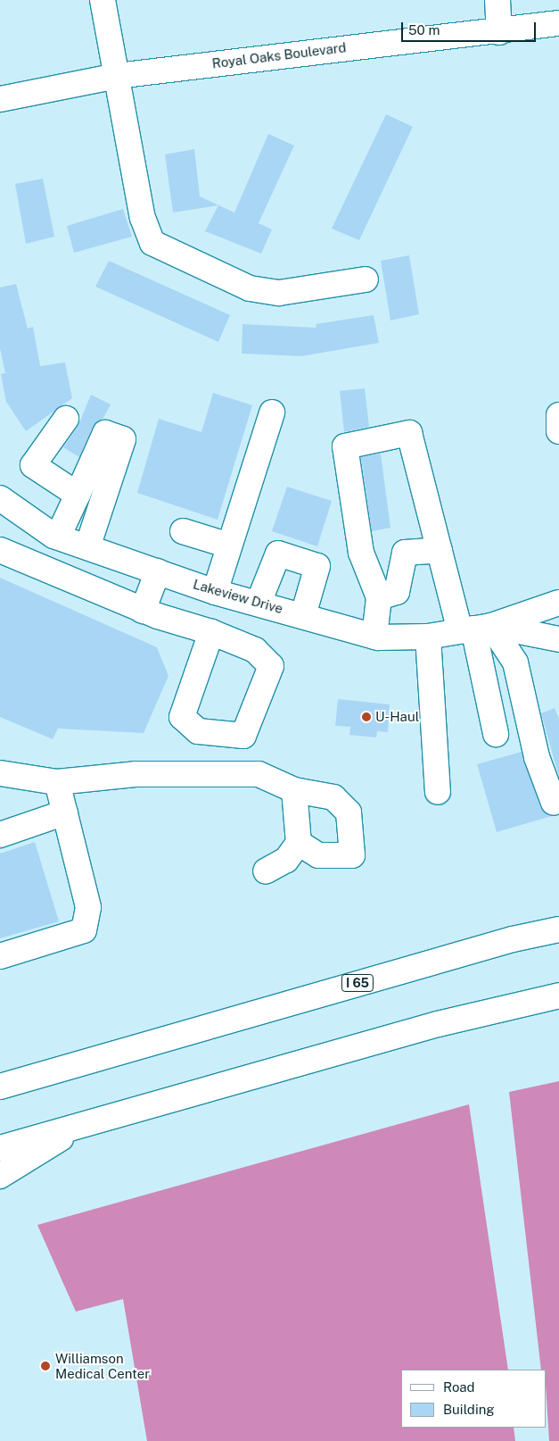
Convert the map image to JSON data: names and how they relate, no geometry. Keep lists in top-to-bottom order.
{
  "streets": {
    "main road": ["Royal Oaks Boulevard", "Lakeview Drive", "I 65"]
  },
  "places": ["U-Haul", "Williamson Medical Center"],
  "legend": ["Road", "Building"],
  "scale_bar": "50 m"
}
